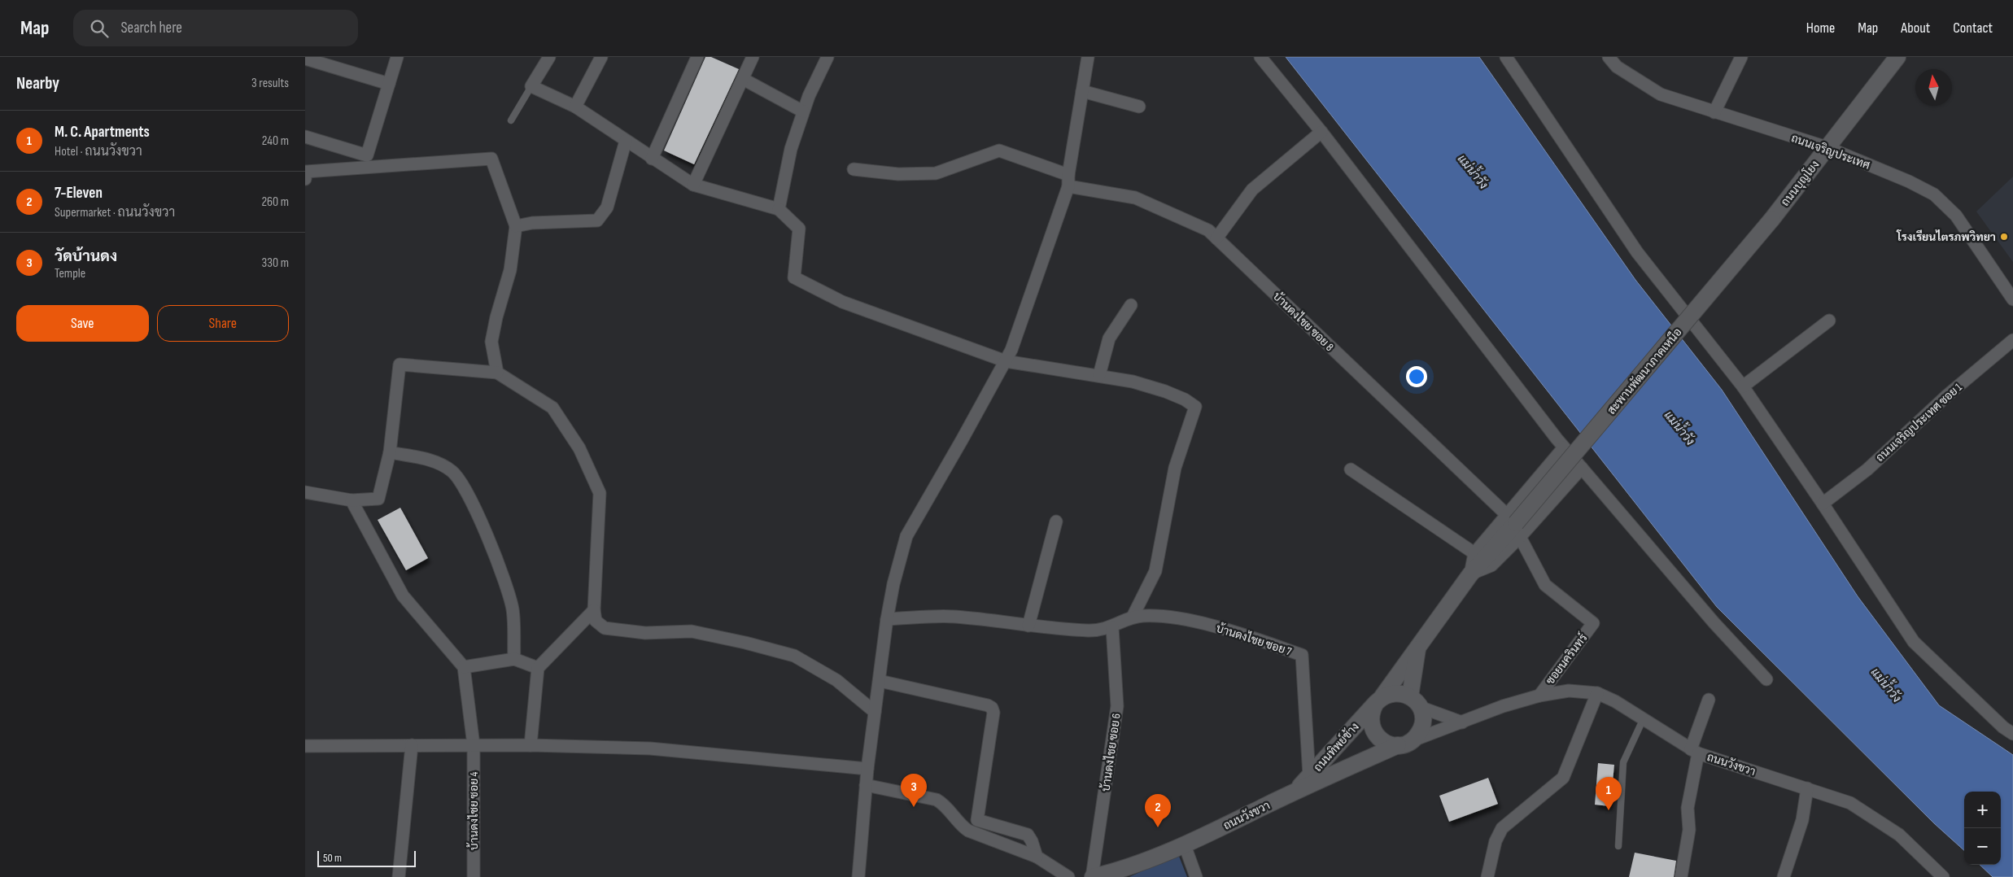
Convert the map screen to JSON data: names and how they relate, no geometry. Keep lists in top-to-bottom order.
{
  "streets": {
    "street": [
      "ถนนเจริญประเทศ",
      "ถนนบุญโยง",
      "บ้านดงไชย ซอย 8",
      "สะพานพัฒนาภาคเหนือ",
      "ถนนเจริญประเทศ ซอย 1",
      "บ้านดงไชย ซอย 7",
      "ซอยนครินทร์",
      "ถนนทิพย์ช้าง",
      "บ้านดงไชย ซอย 6",
      "ถนนวังขวา",
      "บ้านดงไชย ซอย 4"
    ]
  },
  "crossings": [
    ["ถนนเจริญประเทศ", "ถนนบุญโยง"],
    ["ถนนบุญโยง", "สะพานพัฒนาภาคเหนือ"],
    ["บ้านดงไชย ซอย 8", "สะพานพัฒนาภาคเหนือ"],
    ["บ้านดงไชย ซอย 8", "ซอยนครินทร์"],
    ["สะพานพัฒนาภาคเหนือ", "ถนนทิพย์ช้าง"],
    ["สะพานพัฒนาภาคเหนือ", "ถนนวังขวา"],
    ["บ้านดงไชย ซอย 7", "ถนนทิพย์ช้าง"],
    ["บ้านดงไชย ซอย 7", "บ้านดงไชย ซอย 6"],
    ["ซอยนครินทร์", "ถนนวังขวา"],
    ["ถนนทิพย์ช้าง", "ถนนวังขวา"],
    ["บ้านดงไชย ซอย 6", "ถนนวังขวา"]
  ],
  "water": ["แม่น้ำวัง"],
  "places": ["โรงเรียนไตรภพวิทยา"],
  "scale_bar": "50 m",
  "north": "top",
  "page": {
    "header": "Map",
    "search": "Search here",
    "nav": [
      "Home",
      "Map",
      "About",
      "Contact"
    ],
    "heading": ["Nearby", "3 results"],
    "list": [
      {
        "mark": "1",
        "name": "M. C. Apartments",
        "note": "Hotel · ถนนวังขวา",
        "value": "240 m"
      },
      {
        "mark": "2",
        "name": "7-Eleven",
        "note": "Supermarket · ถนนวังขวา",
        "value": "260 m"
      },
      {
        "mark": "3",
        "name": "วัดบ้านดง",
        "note": "Temple",
        "value": "330 m"
      }
    ],
    "buttons": ["Save", "Share"],
    "pins": ["3", "1", "2"],
    "map_buttons": ["+", "−"],
    "scale": "50 m"
  }
}
